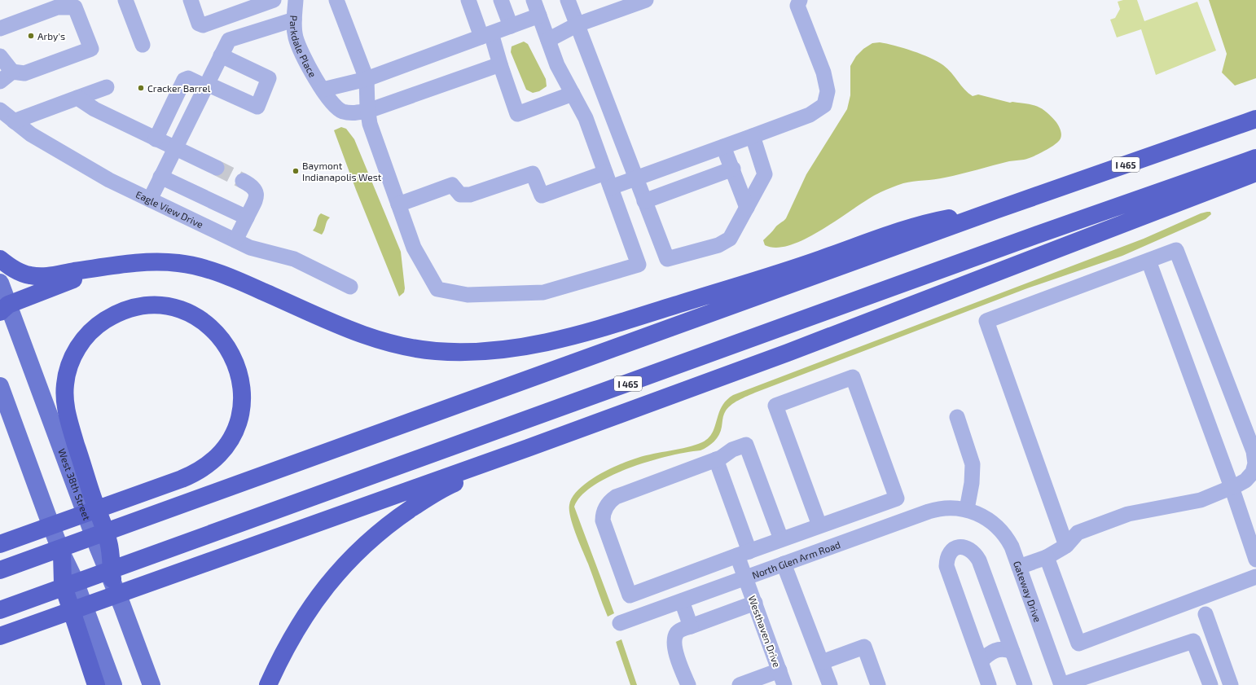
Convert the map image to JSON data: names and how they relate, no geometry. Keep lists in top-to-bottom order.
{
  "streets": {
    "highway": ["I 465"],
    "main road": ["West 38th Street"],
    "street": [
      "Parkdale Place",
      "Eagle View Drive",
      "North Glen Arm Road",
      "Gateway Drive",
      "Westhaven Drive"
    ]
  },
  "crossings": [
    ["North Glen Arm Road", "Gateway Drive"],
    ["North Glen Arm Road", "Westhaven Drive"]
  ],
  "places": ["Arby's", "Cracker Barrel", "Baymont Indianapolis West"]
}
